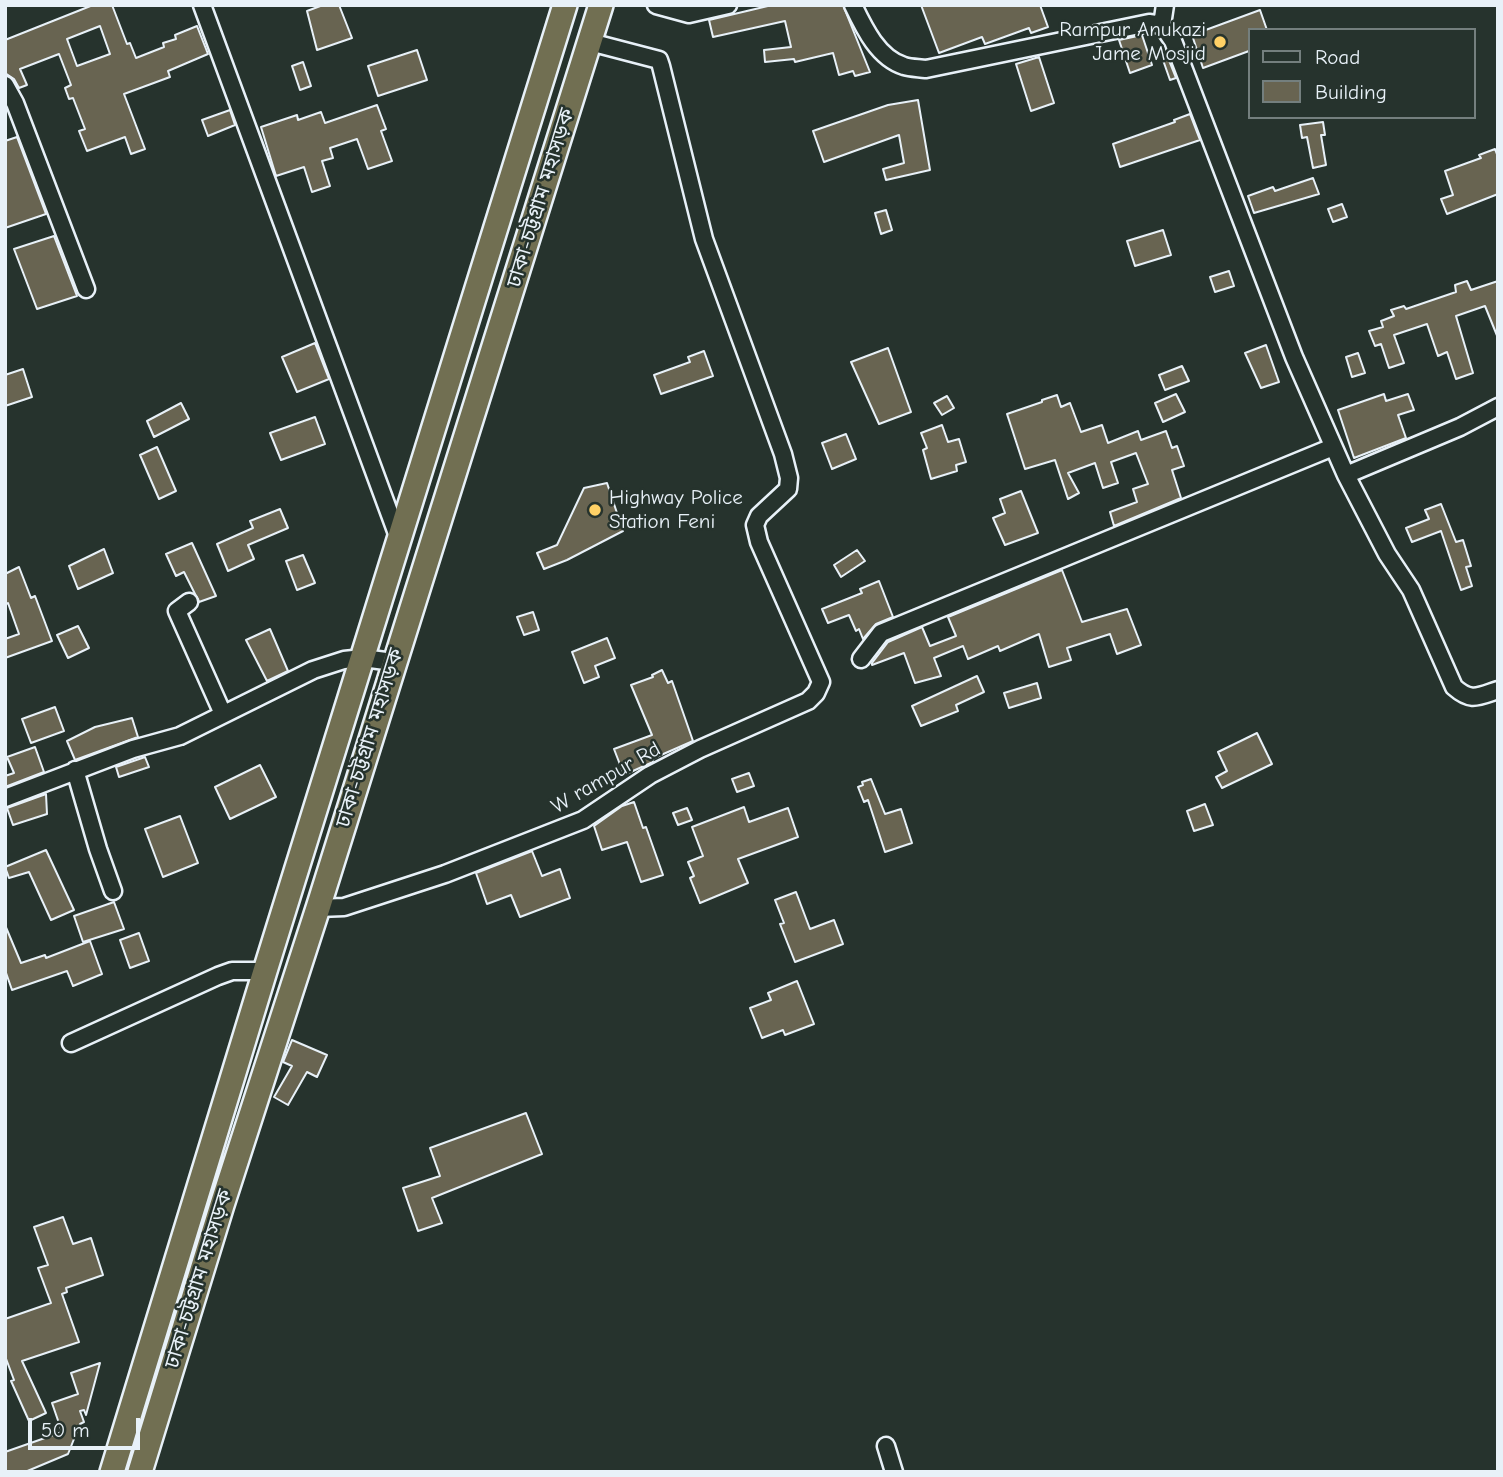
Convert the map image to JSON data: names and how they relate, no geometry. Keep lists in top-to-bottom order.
{
  "streets": {
    "highway": ["ঢাকা-চট্টগ্রাম মহাসড়ক"],
    "street": ["W rampur Rd"]
  },
  "crossings": [
    ["ঢাকা-চট্টগ্রাম মহাসড়ক", "W rampur Rd"]
  ],
  "places": ["Rampur Anukazi Jame Mosjid", "Highway Police Station Feni"],
  "legend": ["Road", "Building"],
  "scale_bar": "50 m"
}
